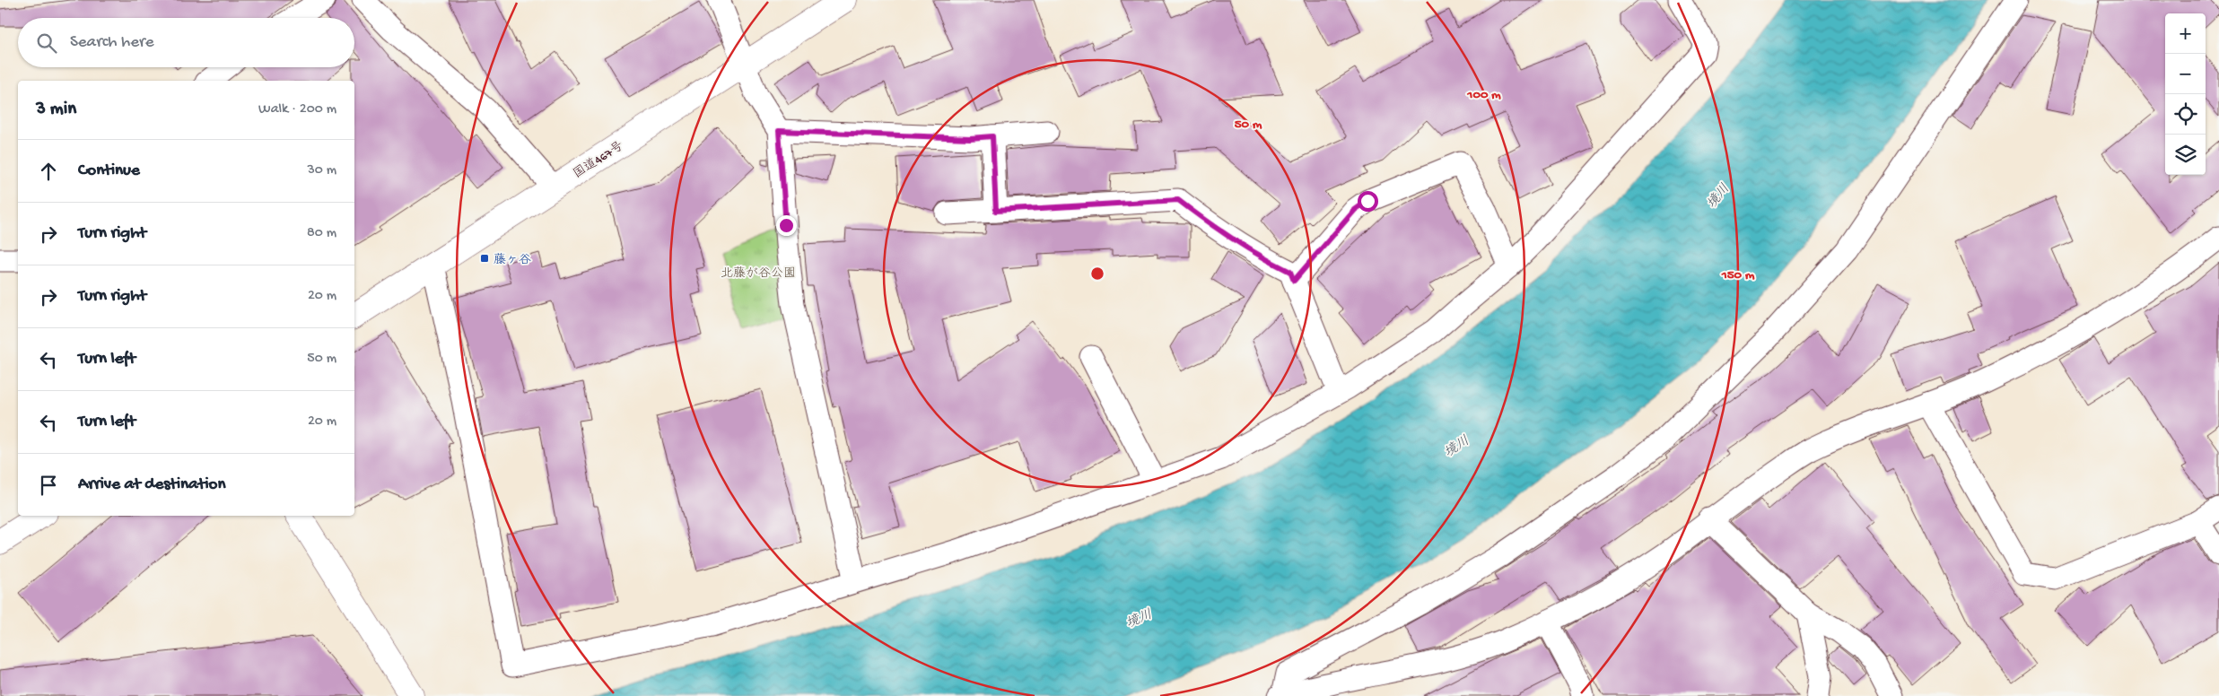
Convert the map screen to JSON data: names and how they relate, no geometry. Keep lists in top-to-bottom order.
{
  "streets": {
    "main road": ["国道467号"]
  },
  "water": ["境川"],
  "parks": ["北藤が谷公園"],
  "places": {
    "transit": ["藤ヶ谷"]
  },
  "page": {
    "map_buttons": ["+", "−"],
    "search": "Search here",
    "heading": ["3 min", "Walk · 200 m"],
    "list": [
      ["Continue", "30 m"],
      ["Turn right", "80 m"],
      ["Turn right", "20 m"],
      ["Turn left", "50 m"],
      ["Turn left", "20 m"],
      "Arrive at destination"
    ]
  },
  "rings": ["100 m", "50 m", "150 m"]
}
